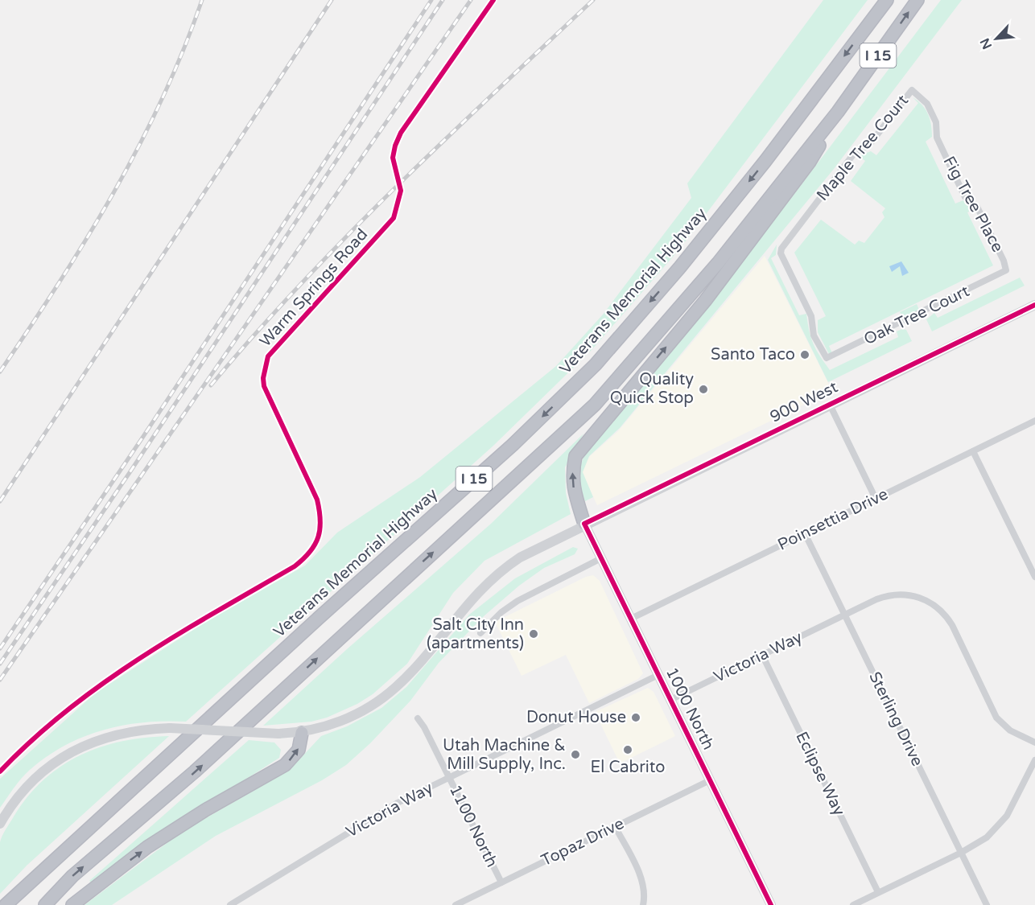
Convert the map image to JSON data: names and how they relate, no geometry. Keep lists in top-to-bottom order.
{
  "streets": {
    "highway": ["I 15", "Veterans Memorial Highway"],
    "main road": ["900 West", "1000 North"],
    "street": [
      "Maple Tree Court",
      "Fig Tree Place",
      "Warm Springs Road",
      "Oak Tree Court",
      "Poinsettia Drive",
      "Victoria Way",
      "Sterling Drive",
      "Eclipse Way",
      "1100 North",
      "Topaz Drive"
    ]
  },
  "crossings": [
    ["Maple Tree Court", "Fig Tree Place"],
    ["Maple Tree Court", "Oak Tree Court"],
    ["Fig Tree Place", "Oak Tree Court"],
    ["900 West", "1000 North"],
    ["Poinsettia Drive", "1000 North"],
    ["Poinsettia Drive", "Sterling Drive"],
    ["Victoria Way", "1000 North"],
    ["Victoria Way", "Sterling Drive"],
    ["Victoria Way", "Eclipse Way"],
    ["Victoria Way", "1100 North"],
    ["1000 North", "Topaz Drive"],
    ["1100 North", "Topaz Drive"]
  ],
  "places": [
    "Santo Taco",
    "Quality Quick Stop",
    "Salt City Inn (apartments)",
    "Donut House",
    "El Cabrito",
    "Utah Machine & Mill Supply, Inc."
  ],
  "north": "bottom left"
}
